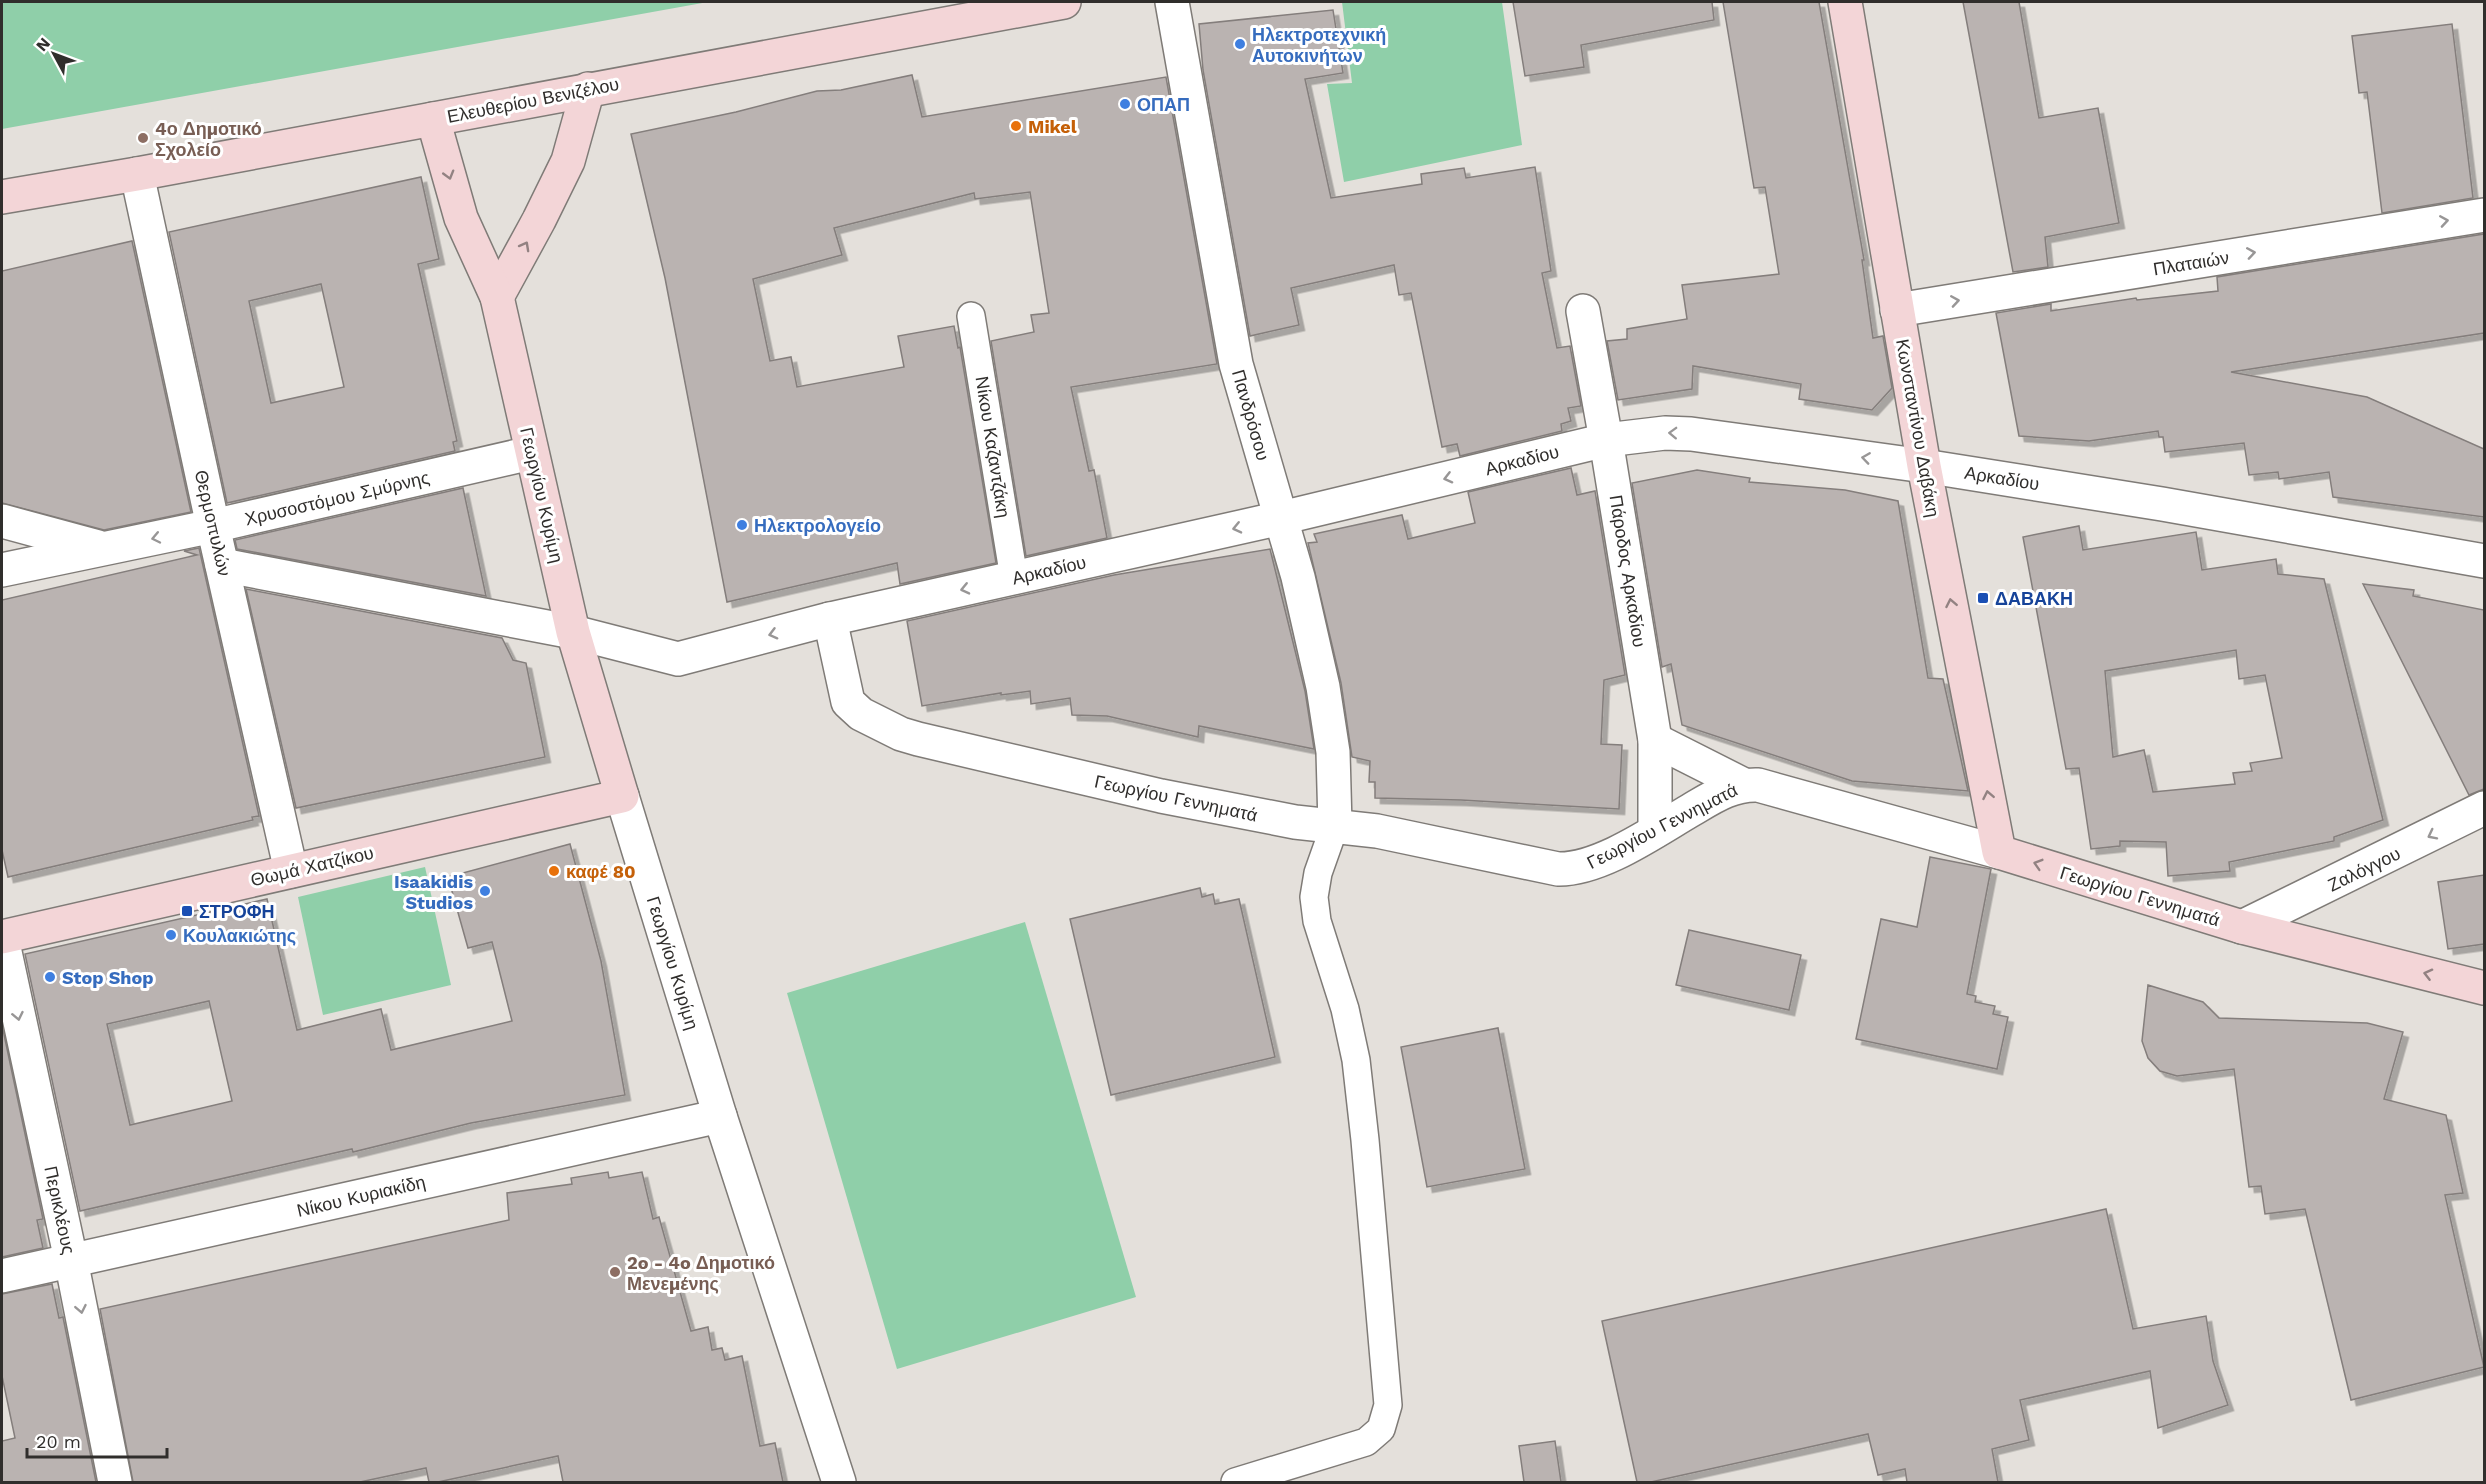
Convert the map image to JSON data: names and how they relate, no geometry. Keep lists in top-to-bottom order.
{
  "streets": {
    "street": [
      "Ελευθερίου Βενιζέλου",
      "Πλαταιών",
      "Πανδρόσου",
      "Κωνσταντίνου Δαβάκη",
      "Αρκαδίου",
      "Γεωργίου Κυρίμη",
      "Χρυσοστόμου Σμύρνης",
      "Θερμοπυλών",
      "Πάροδος Αρκαδίου",
      "Γεωργίου Γεννηματά",
      "Θωμά Χατζίκου",
      "Ζαλόγγου",
      "Νίκου Κυριακίδη",
      "Περικλέους"
    ],
    "lane": ["Νίκου Καζαντζάκη"]
  },
  "crossings": [
    ["Ελευθερίου Βενιζέλου", "Γεωργίου Κυρίμη"],
    ["Ελευθερίου Βενιζέλου", "Θερμοπυλών"],
    ["Πλαταιών", "Κωνσταντίνου Δαβάκη"],
    ["Πανδρόσου", "Αρκαδίου"],
    ["Πανδρόσου", "Γεωργίου Γεννηματά"],
    ["Κωνσταντίνου Δαβάκη", "Αρκαδίου"],
    ["Κωνσταντίνου Δαβάκη", "Γεωργίου Γεννηματά"],
    ["Νίκου Καζαντζάκη", "Αρκαδίου"],
    ["Αρκαδίου", "Γεωργίου Κυρίμη"],
    ["Αρκαδίου", "Θερμοπυλών"],
    ["Αρκαδίου", "Πάροδος Αρκαδίου"],
    ["Αρκαδίου", "Γεωργίου Γεννηματά"],
    ["Γεωργίου Κυρίμη", "Χρυσοστόμου Σμύρνης"],
    ["Γεωργίου Κυρίμη", "Θωμά Χατζίκου"],
    ["Γεωργίου Κυρίμη", "Νίκου Κυριακίδη"],
    ["Χρυσοστόμου Σμύρνης", "Θερμοπυλών"],
    ["Θερμοπυλών", "Θωμά Χατζίκου"],
    ["Πάροδος Αρκαδίου", "Γεωργίου Γεννηματά"],
    ["Γεωργίου Γεννηματά", "Ζαλόγγου"],
    ["Θωμά Χατζίκου", "Περικλέους"],
    ["Νίκου Κυριακίδη", "Περικλέους"]
  ],
  "one_way": [
    "Πλαταιών",
    "Κωνσταντίνου Δαβάκη",
    "Αρκαδίου",
    "Ζαλόγγου",
    "Περικλέους"
  ],
  "places": {
    "other": [
      "Ηλεκτροτεχνική Αυτοκινήτων",
      "ΟΠΑΠ",
      "Mikel",
      "4ο Δημοτικό Σχολείο",
      "Ηλεκτρολογείο",
      "καφέ 80",
      "Isaakidis Studios",
      "Κουλακιώτης",
      "Stop Shop",
      "2o - 4o Δημοτικό Μενεμένης"
    ],
    "transit": ["ΔΑΒΑΚΗ", "ΣΤΡΟΦΗ"]
  },
  "scale_bar": "20 m",
  "north": "top left"
}
